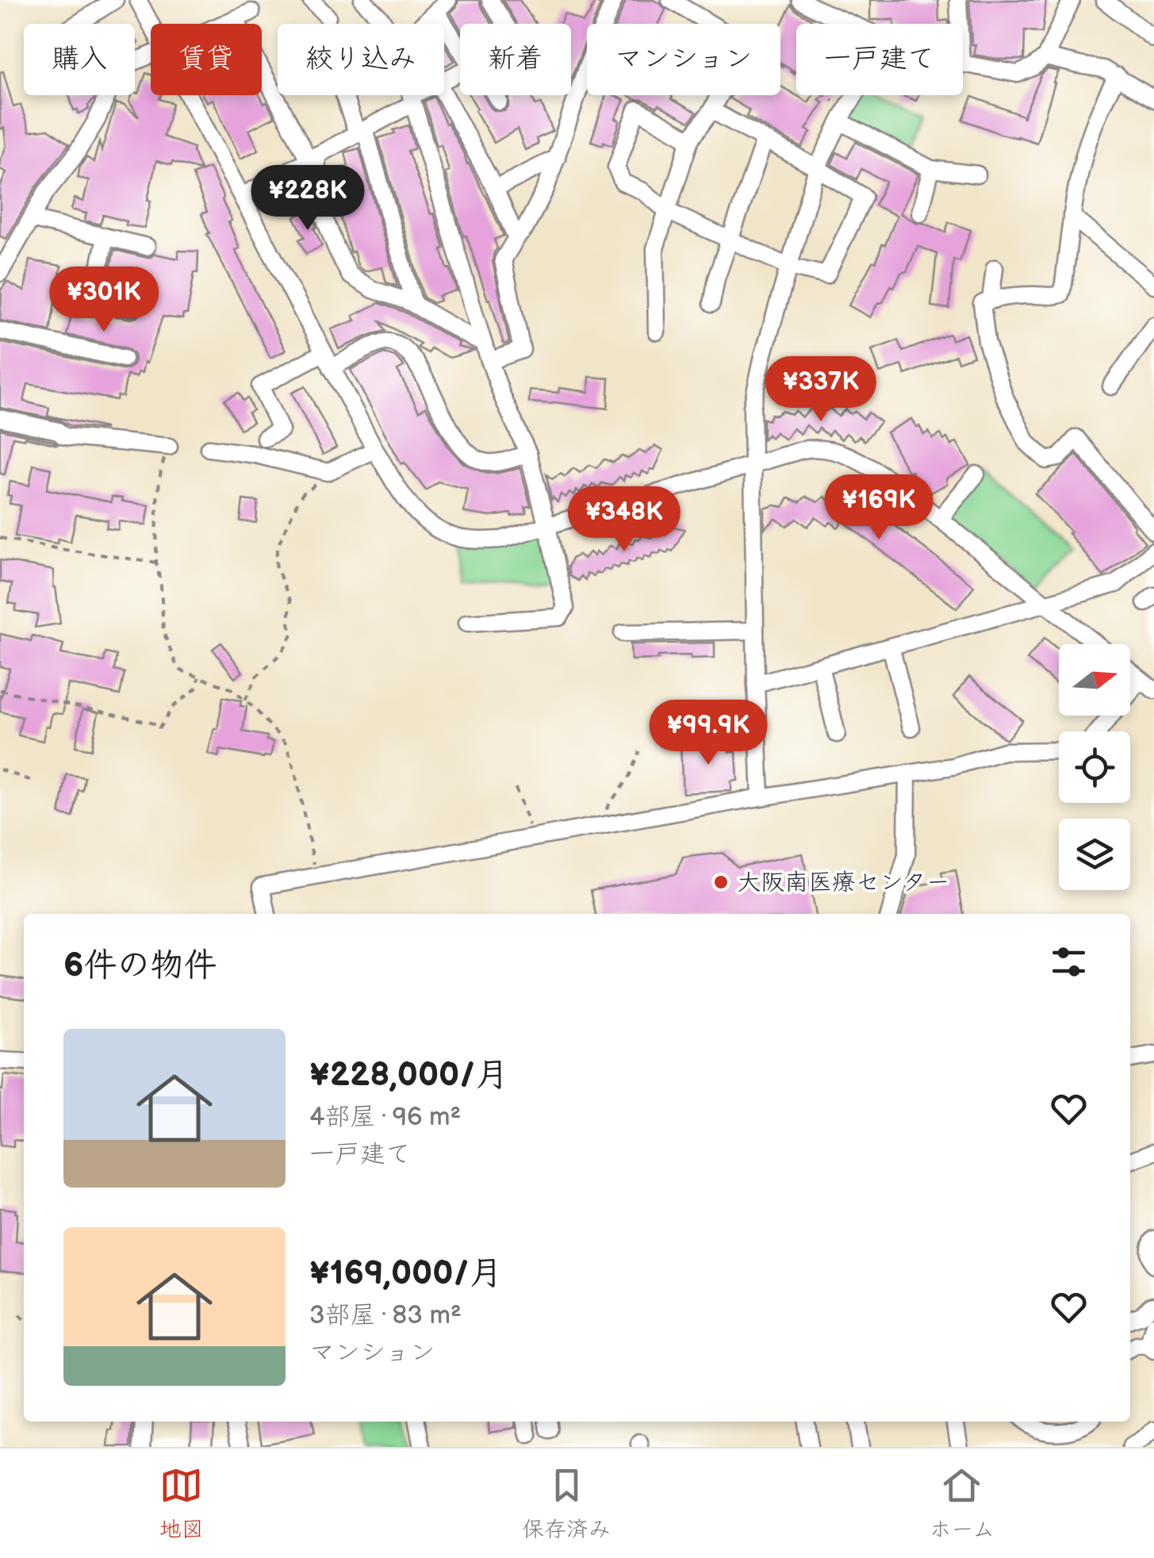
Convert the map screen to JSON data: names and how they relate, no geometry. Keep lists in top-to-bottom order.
{
  "places": ["大阪南医療センター"],
  "north": "right",
  "page": {
    "chip": [
      "購入",
      "賃貸",
      "絞り込み",
      "新着",
      "マンション",
      "一戸建て"
    ],
    "price": [
      "¥228K",
      "¥301K",
      "¥337K",
      "¥169K",
      "¥348K",
      "¥99.9K"
    ],
    "heading": "6件の物件",
    "list": [
      {
        "name": "¥228,000/月",
        "note": "4部屋 · 96 m² · 一戸建て"
      },
      {
        "name": "¥169,000/月",
        "note": "3部屋 · 83 m² · マンション"
      }
    ],
    "tabs": ["地図", "保存済み", "ホーム"]
  }
}
